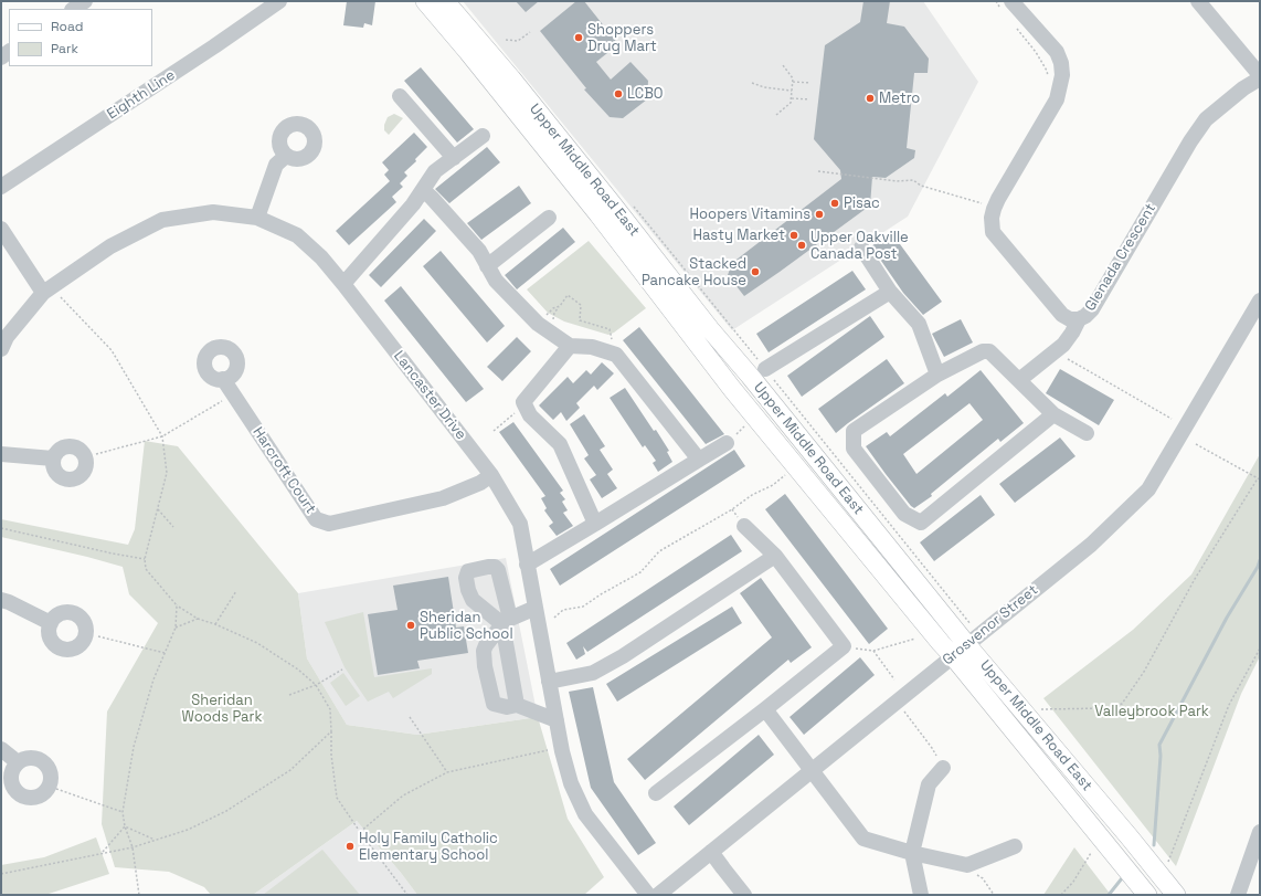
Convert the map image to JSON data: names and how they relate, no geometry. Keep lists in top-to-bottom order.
{
  "streets": {
    "main road": ["Upper Middle Road East"],
    "street": [
      "Eighth Line",
      "Glenada Crescent",
      "Lancaster Drive",
      "Harcroft Court",
      "Grosvenor Street"
    ]
  },
  "crossings": [
    ["Upper Middle Road East", "Grosvenor Street"],
    ["Lancaster Drive", "Harcroft Court"]
  ],
  "parks": ["Sheridan Woods Park", "Valleybrook Park"],
  "places": [
    "Shoppers Drug Mart",
    "LCBO",
    "Metro",
    "Pisac",
    "Hoopers Vitamins",
    "Hasty Market",
    "Upper Oakville Canada Post",
    "Stacked Pancake House",
    "Sheridan Public School",
    "Holy Family Catholic Elementary School"
  ],
  "legend": ["Road", "Park"]
}
